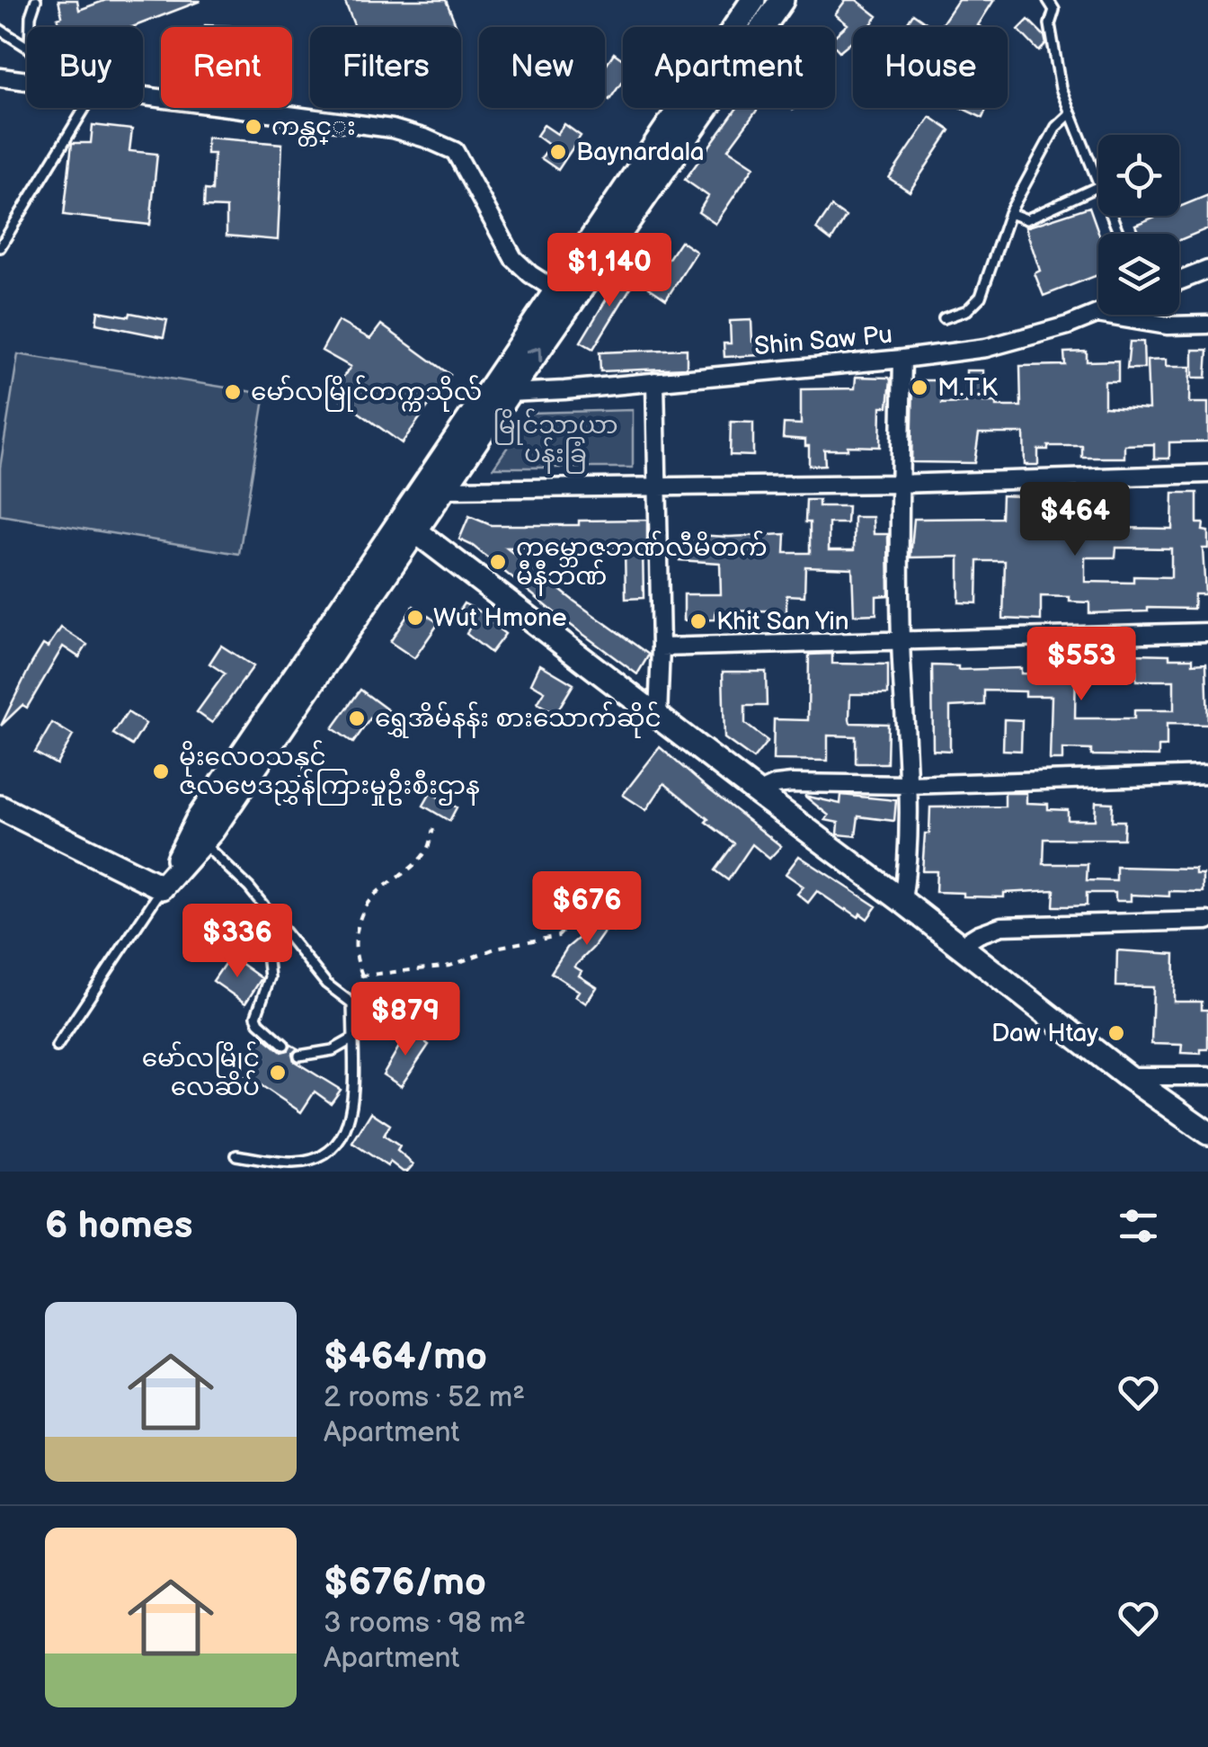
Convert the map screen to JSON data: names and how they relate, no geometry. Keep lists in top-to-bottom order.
{
  "streets": {
    "street": ["Shin Saw Pu"]
  },
  "parks": ["မြိုင်သာယာ ပန်းခြံ"],
  "places": [
    "ကန္တင္း",
    "Baynardala",
    "M.T.K",
    "မော်လမြိုင်တက္ကသိုလ်",
    "ကမ္ဘောဇဘဏ်လီမိတက် မီနီဘဏ်",
    "Wut Hmone",
    "Khit San Yin",
    "ရွှေအိမ်နန်း စားသောက်ဆိုင်",
    "မိုးလေဝသနှင့် ဇလဗေဒညွှန်ကြားမှုဦးစီးဌာန",
    "Daw Htay",
    "မော်လမြိုင် လေဆိပ်"
  ],
  "page": {
    "chip": [
      "Buy",
      "Rent",
      "Filters",
      "New",
      "Apartment",
      "House"
    ],
    "price": [
      "$1,140",
      "$464",
      "$553",
      "$676",
      "$336",
      "$879"
    ],
    "heading": "6 homes",
    "list": [
      {
        "name": "$464/mo",
        "note": "2 rooms · 52 m² · Apartment"
      },
      {
        "name": "$676/mo",
        "note": "3 rooms · 98 m² · Apartment"
      }
    ]
  }
}
